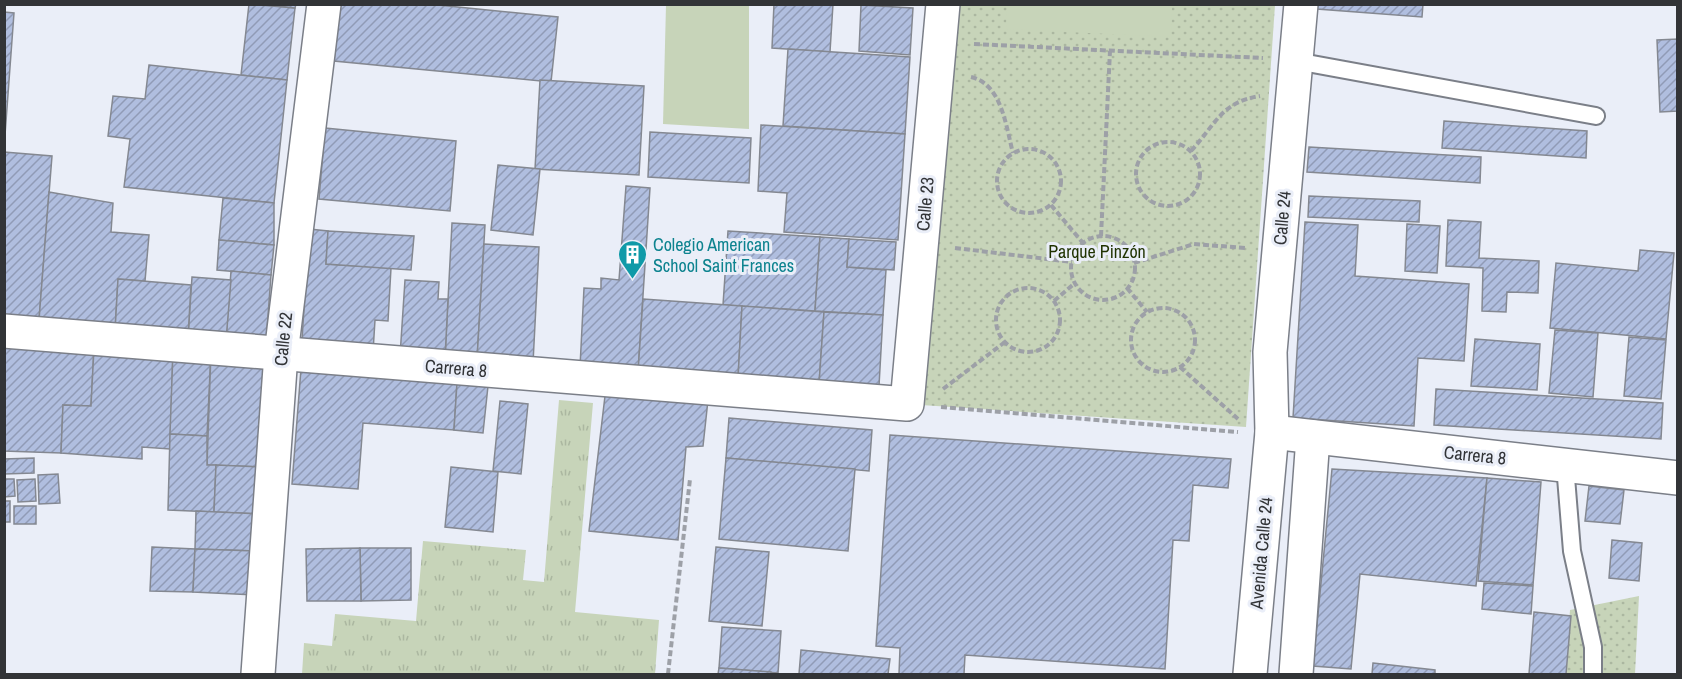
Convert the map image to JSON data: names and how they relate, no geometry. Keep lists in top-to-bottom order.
{
  "streets": {
    "street": [
      "Calle 23",
      "Calle 24",
      "Calle 22",
      "Carrera 8",
      "Avenida Calle 24"
    ]
  },
  "crossings": [
    ["Calle 23", "Carrera 8"],
    ["Calle 24", "Carrera 8"],
    ["Calle 24", "Avenida Calle 24"],
    ["Calle 22", "Carrera 8"],
    ["Carrera 8", "Avenida Calle 24"]
  ],
  "parks": ["Parque Pinzón"],
  "places": {
    "building": ["Colegio American School Saint Frances"]
  }
}
